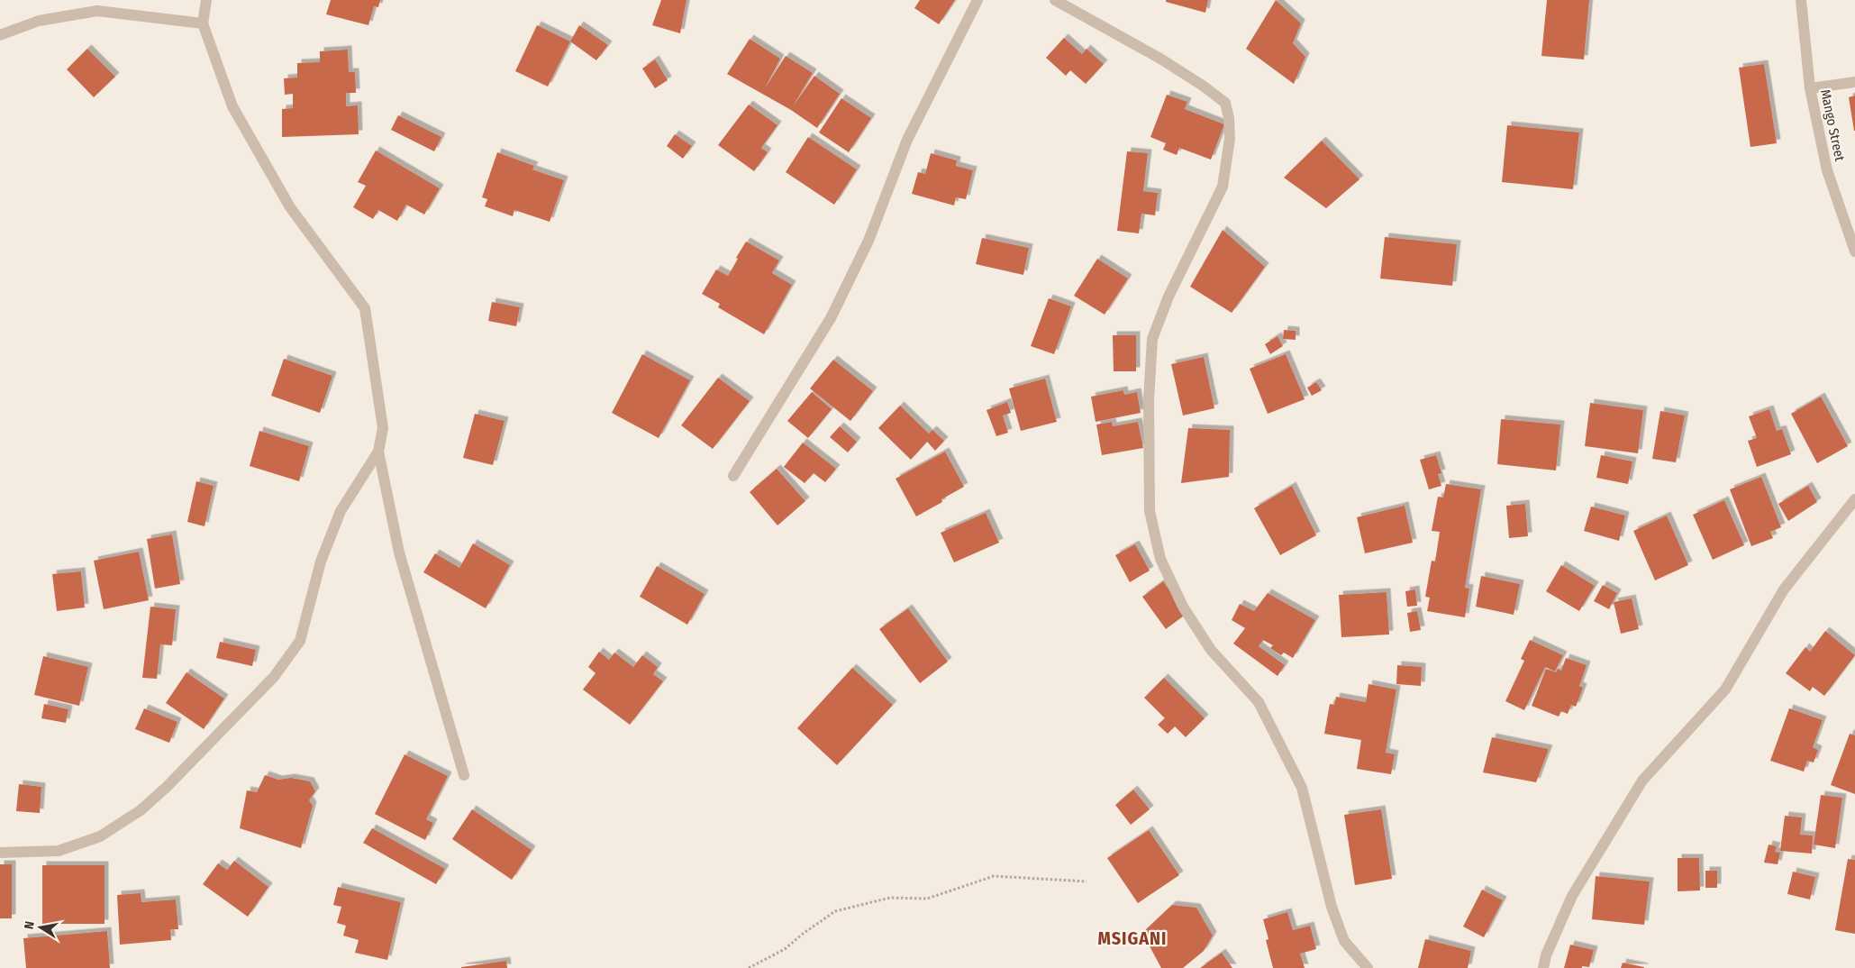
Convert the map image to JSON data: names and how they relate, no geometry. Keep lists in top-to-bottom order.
{
  "streets": {
    "street": ["Mango Street"]
  },
  "districts": ["MSIGANI"],
  "north": "left"
}
